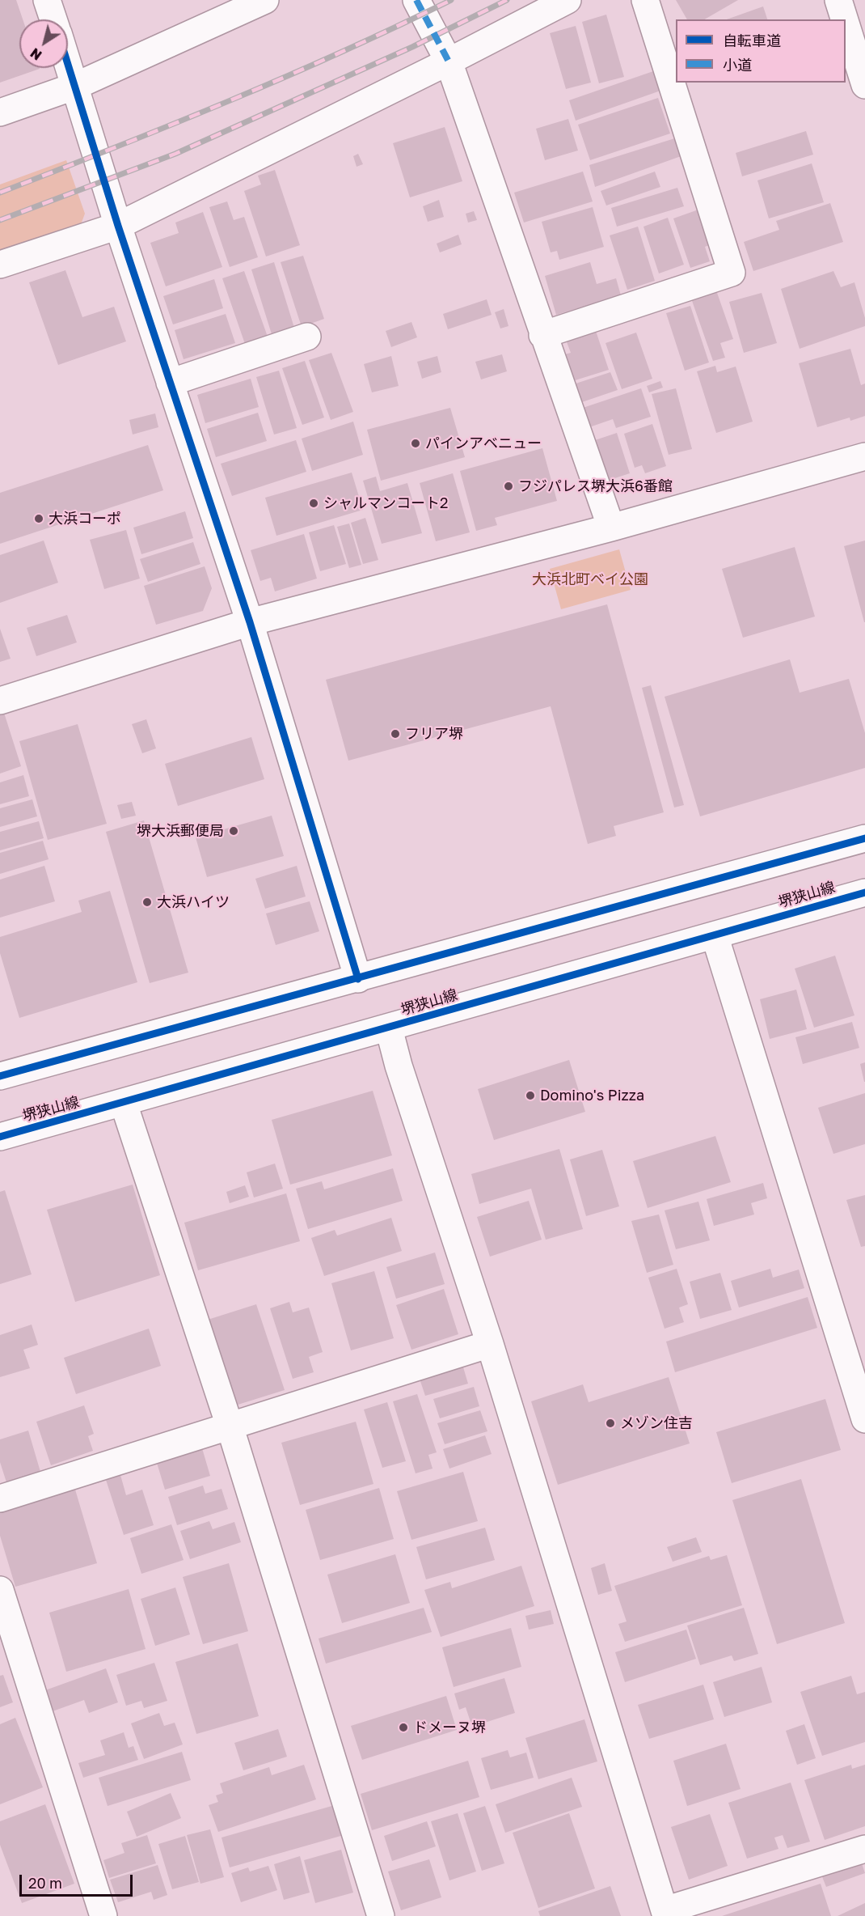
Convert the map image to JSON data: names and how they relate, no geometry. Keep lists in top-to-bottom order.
{
  "streets": {
    "street": ["堺狭山線"]
  },
  "parks": ["大浜北町ベイ公園"],
  "places": [
    "パインアベニュー",
    "フジパレス堺大浜6番館",
    "シャルマンコート2",
    "大浜コーポ",
    "フリア堺",
    "堺大浜郵便局",
    "大浜ハイツ",
    "Domino's Pizza",
    "メゾン住吉",
    "ドメーヌ堺"
  ],
  "legend": ["自転車道", "小道"],
  "scale_bar": "20 m",
  "north": "bottom left"
}
